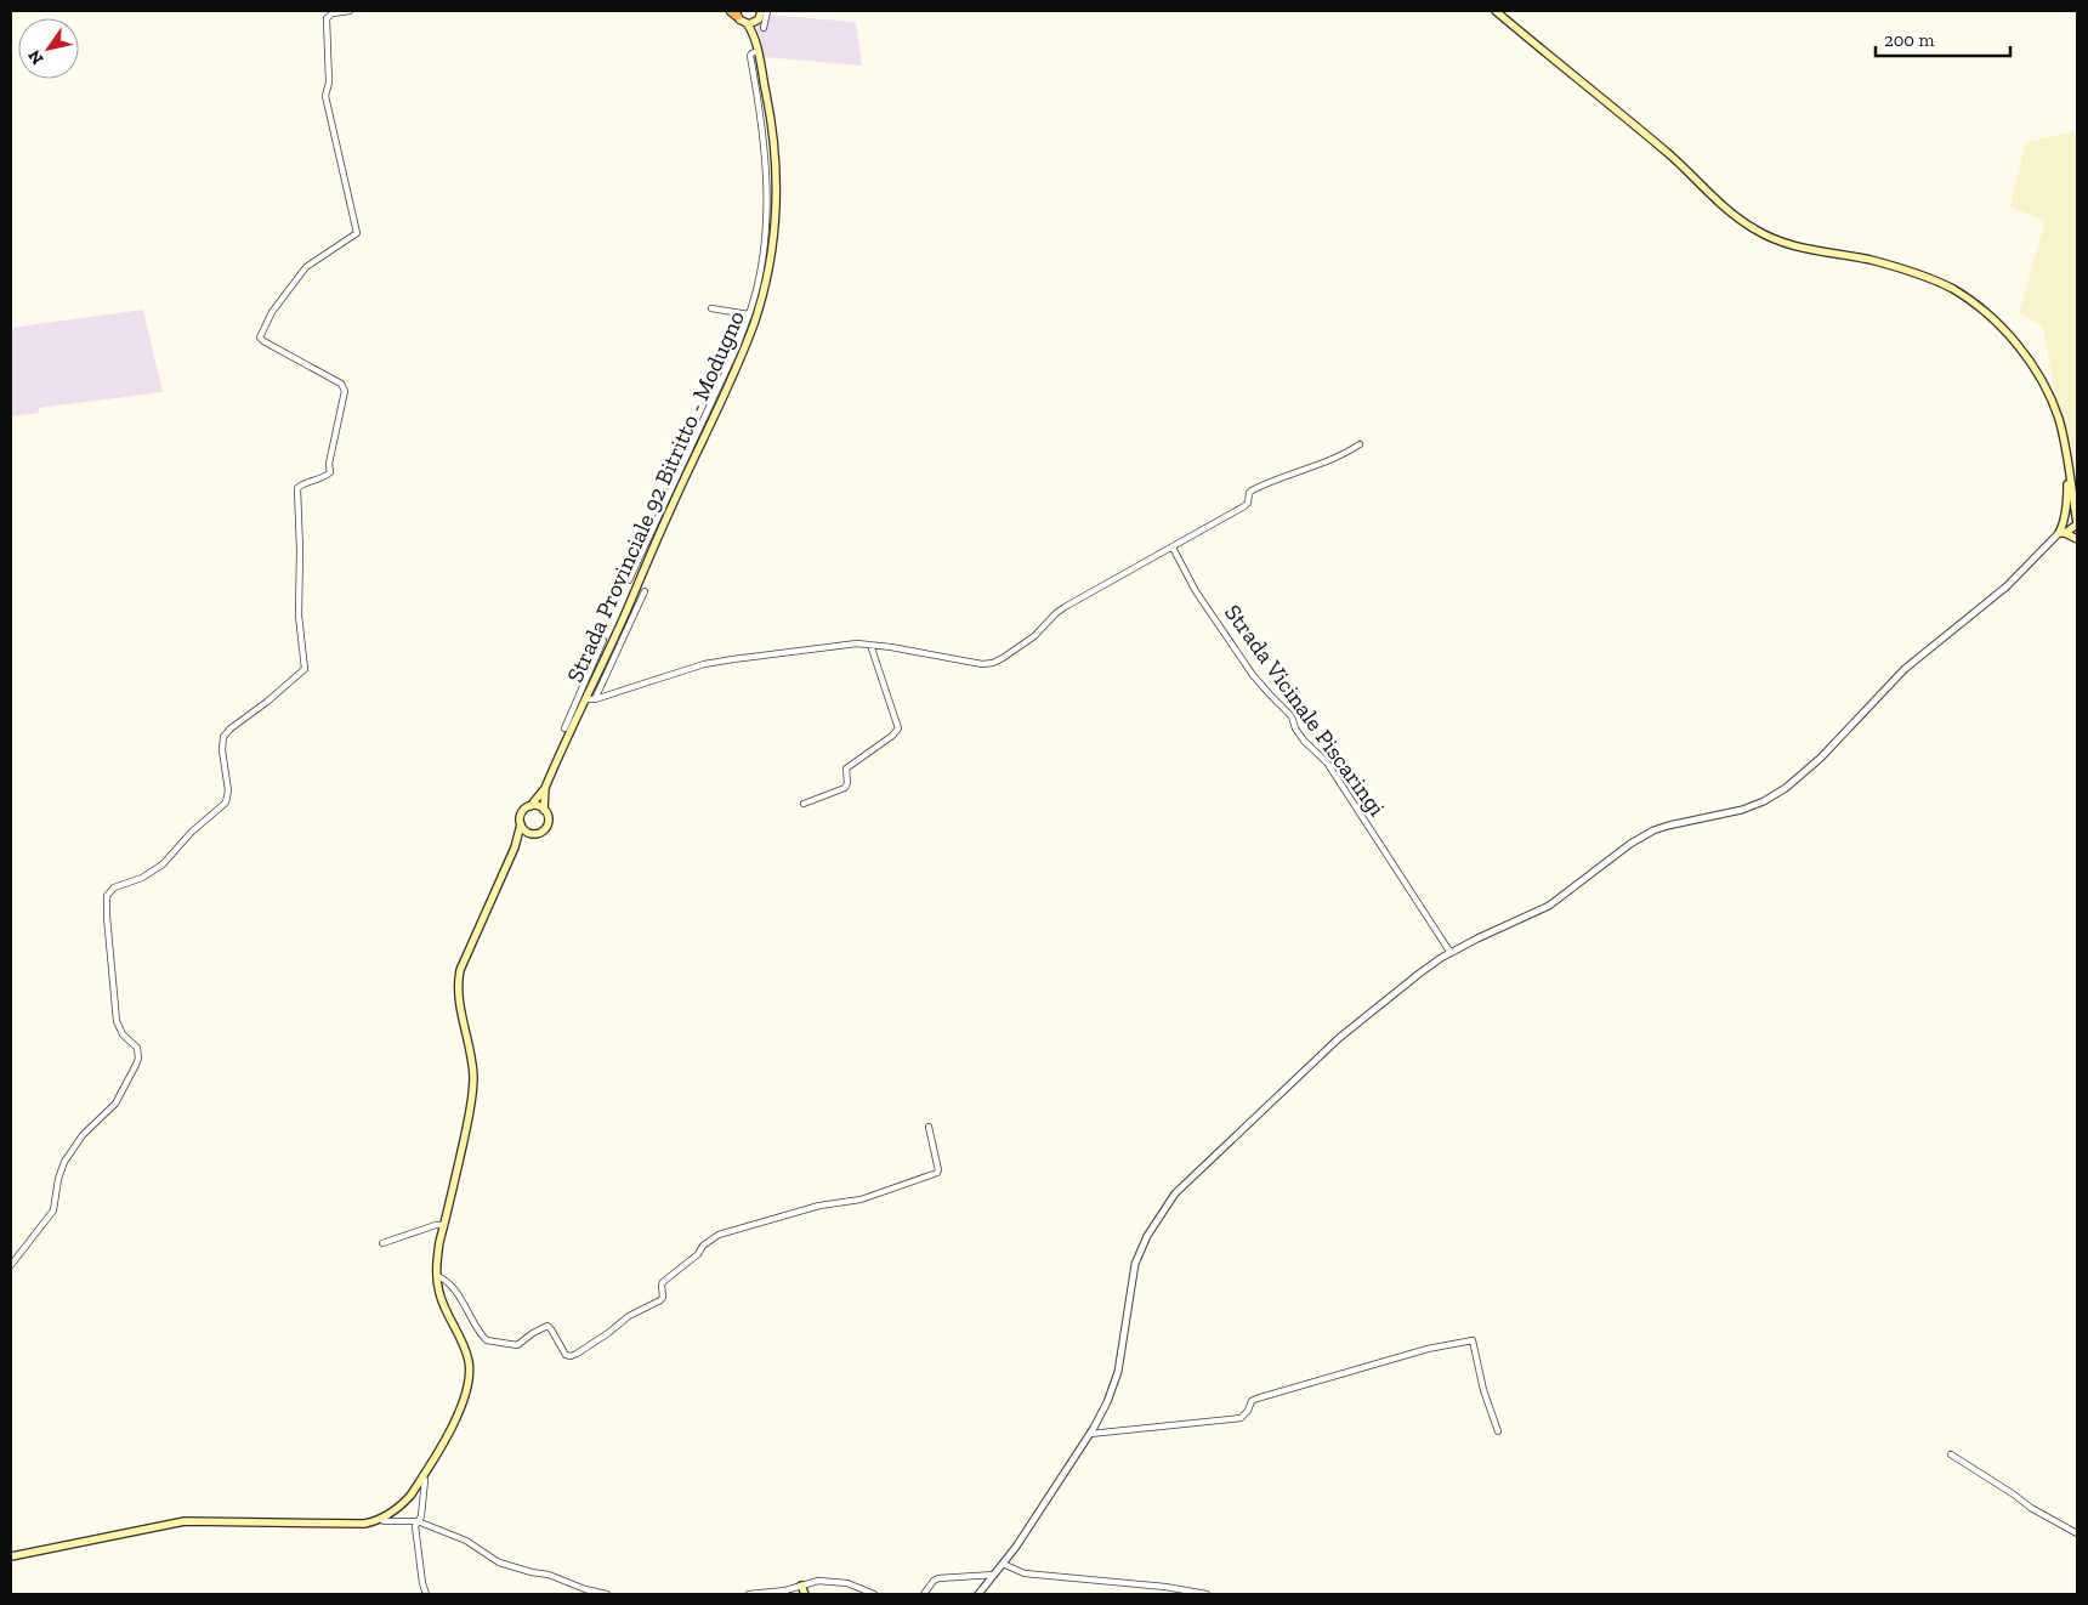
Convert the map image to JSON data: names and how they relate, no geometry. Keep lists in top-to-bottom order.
{
  "streets": {
    "main road": ["Strada Provinciale 92 Bitritto - Modugno"],
    "street": ["Strada Vicinale Piscaringi"]
  },
  "scale_bar": "200 m",
  "north": "bottom left"
}
